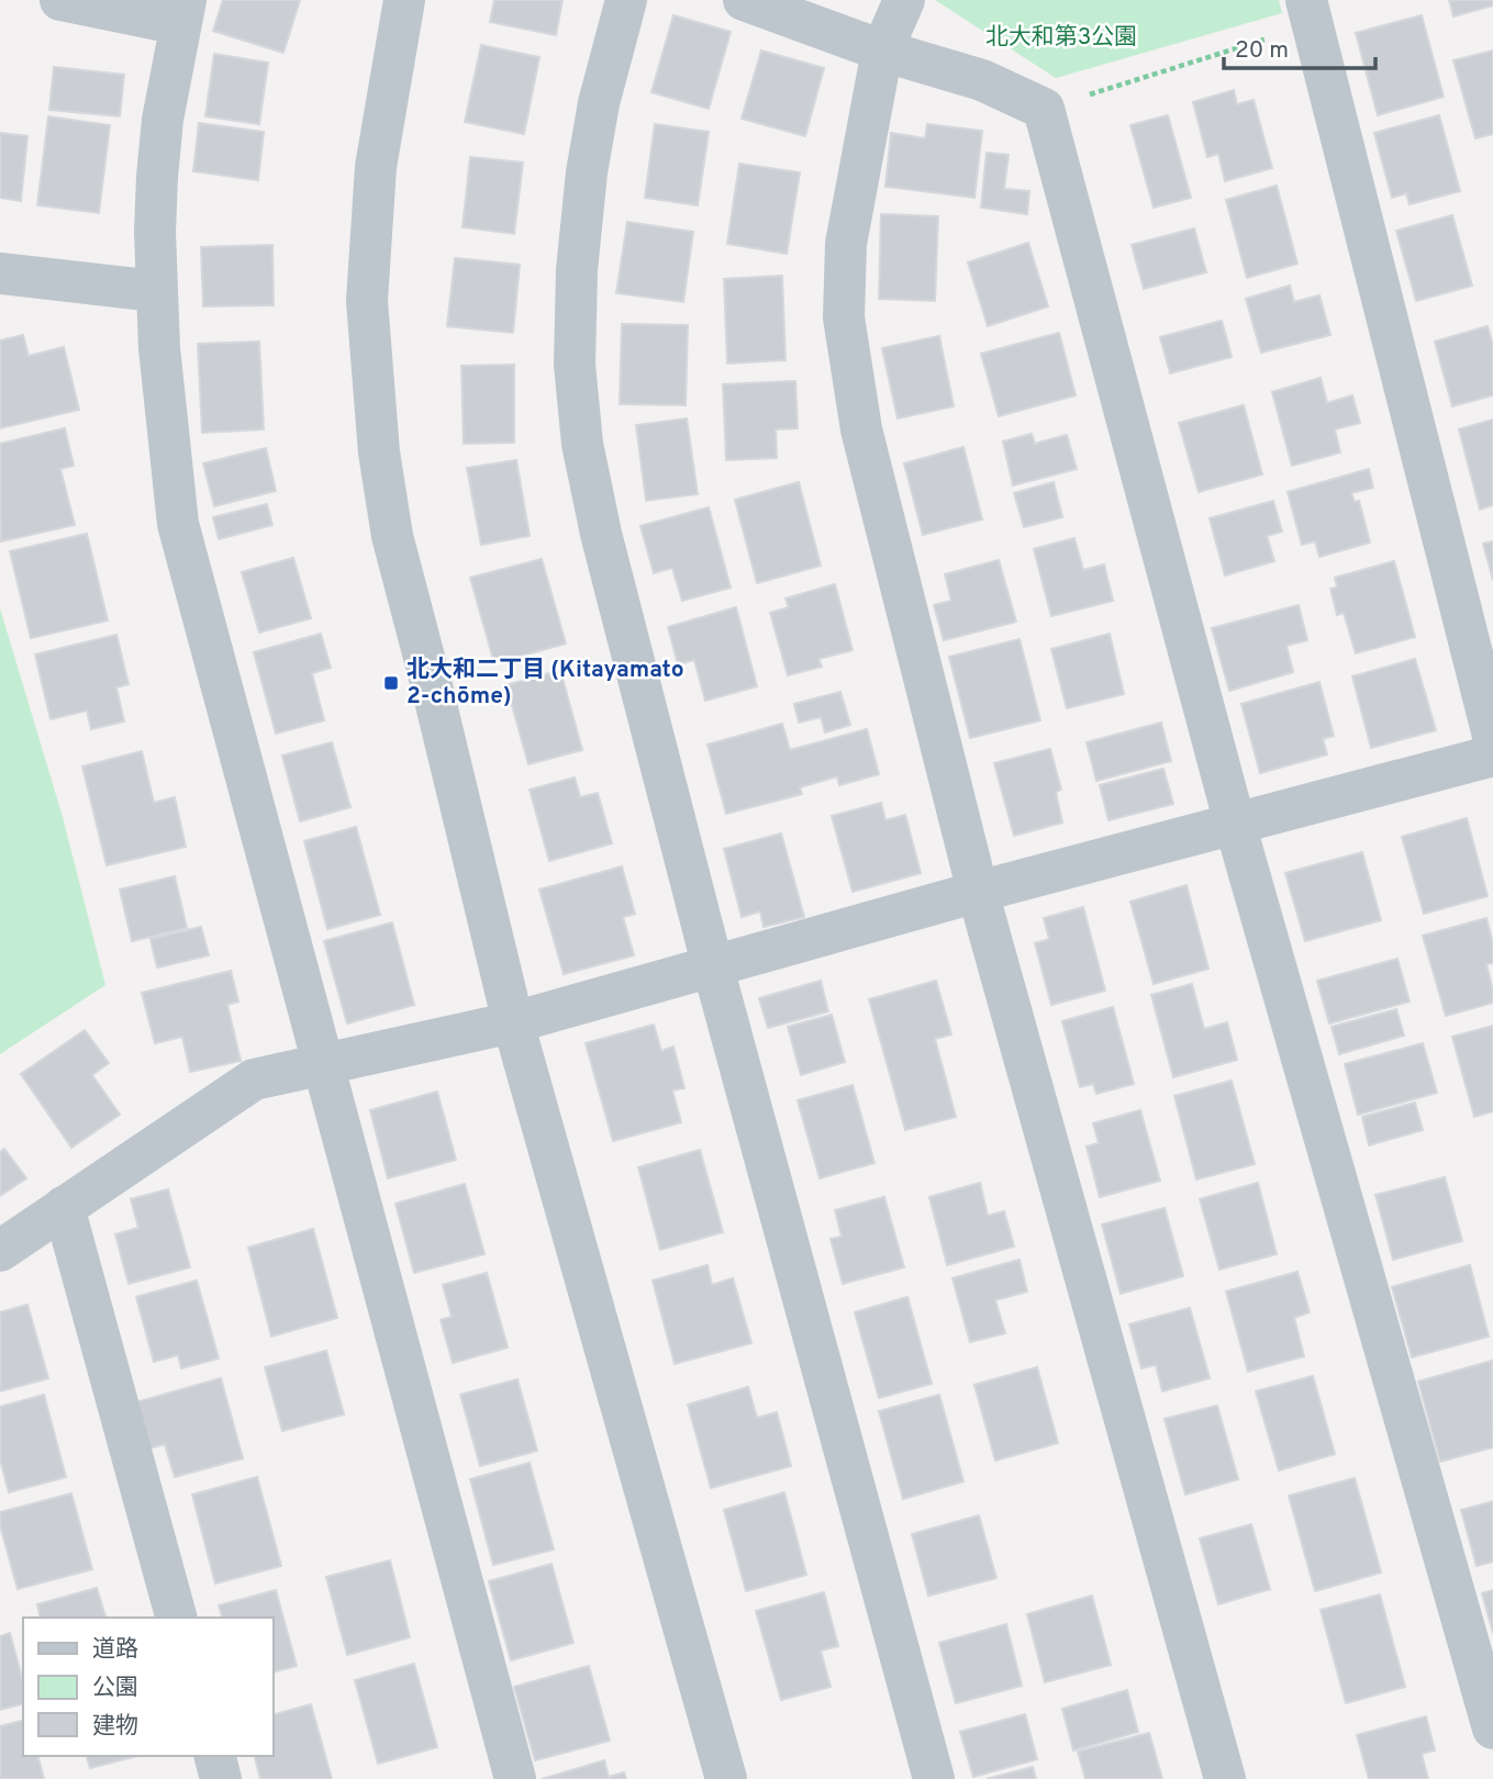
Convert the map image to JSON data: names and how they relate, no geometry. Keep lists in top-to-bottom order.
{
  "parks": ["北大和第3公園"],
  "places": {
    "transit": ["北大和二丁目 (Kitayamato 2-chōme)"]
  },
  "legend": ["道路", "公園", "建物"],
  "scale_bar": "20 m"
}
